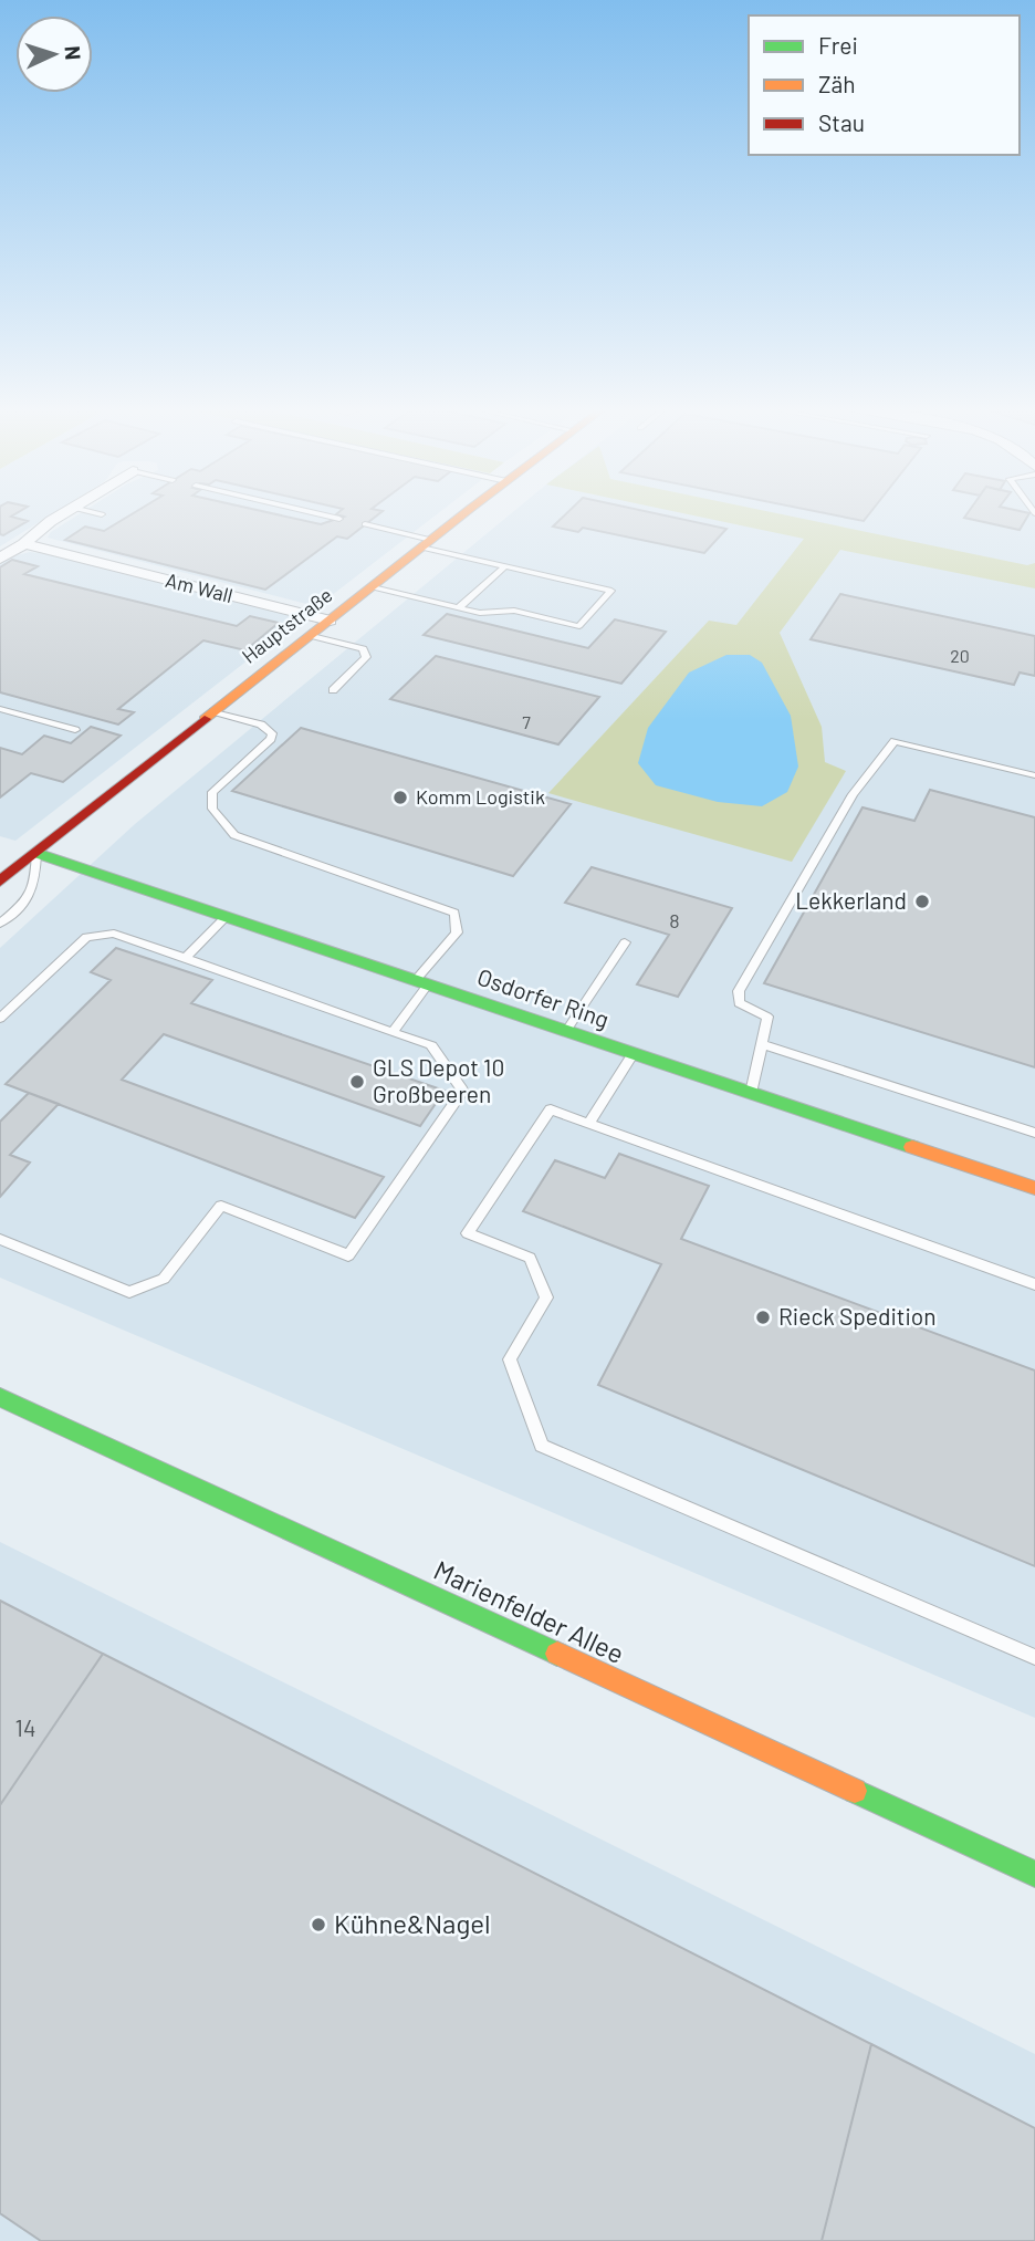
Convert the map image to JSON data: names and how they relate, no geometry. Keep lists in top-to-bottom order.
{
  "streets": {
    "street": [
      "Am Wall",
      "Hauptstraße",
      "Osdorfer Ring",
      "Marienfelder Allee"
    ]
  },
  "crossings": [
    ["Am Wall", "Hauptstraße"],
    ["Hauptstraße", "Osdorfer Ring"]
  ],
  "places": [
    "Komm Logistik",
    "Lekkerland",
    "GLS Depot 10 Großbeeren",
    "Rieck Spedition",
    "Kühne&Nagel"
  ],
  "house_numbers": [
    "20",
    "7",
    "8",
    "14"
  ],
  "legend": ["Frei", "Zäh", "Stau"],
  "north": "right"
}
